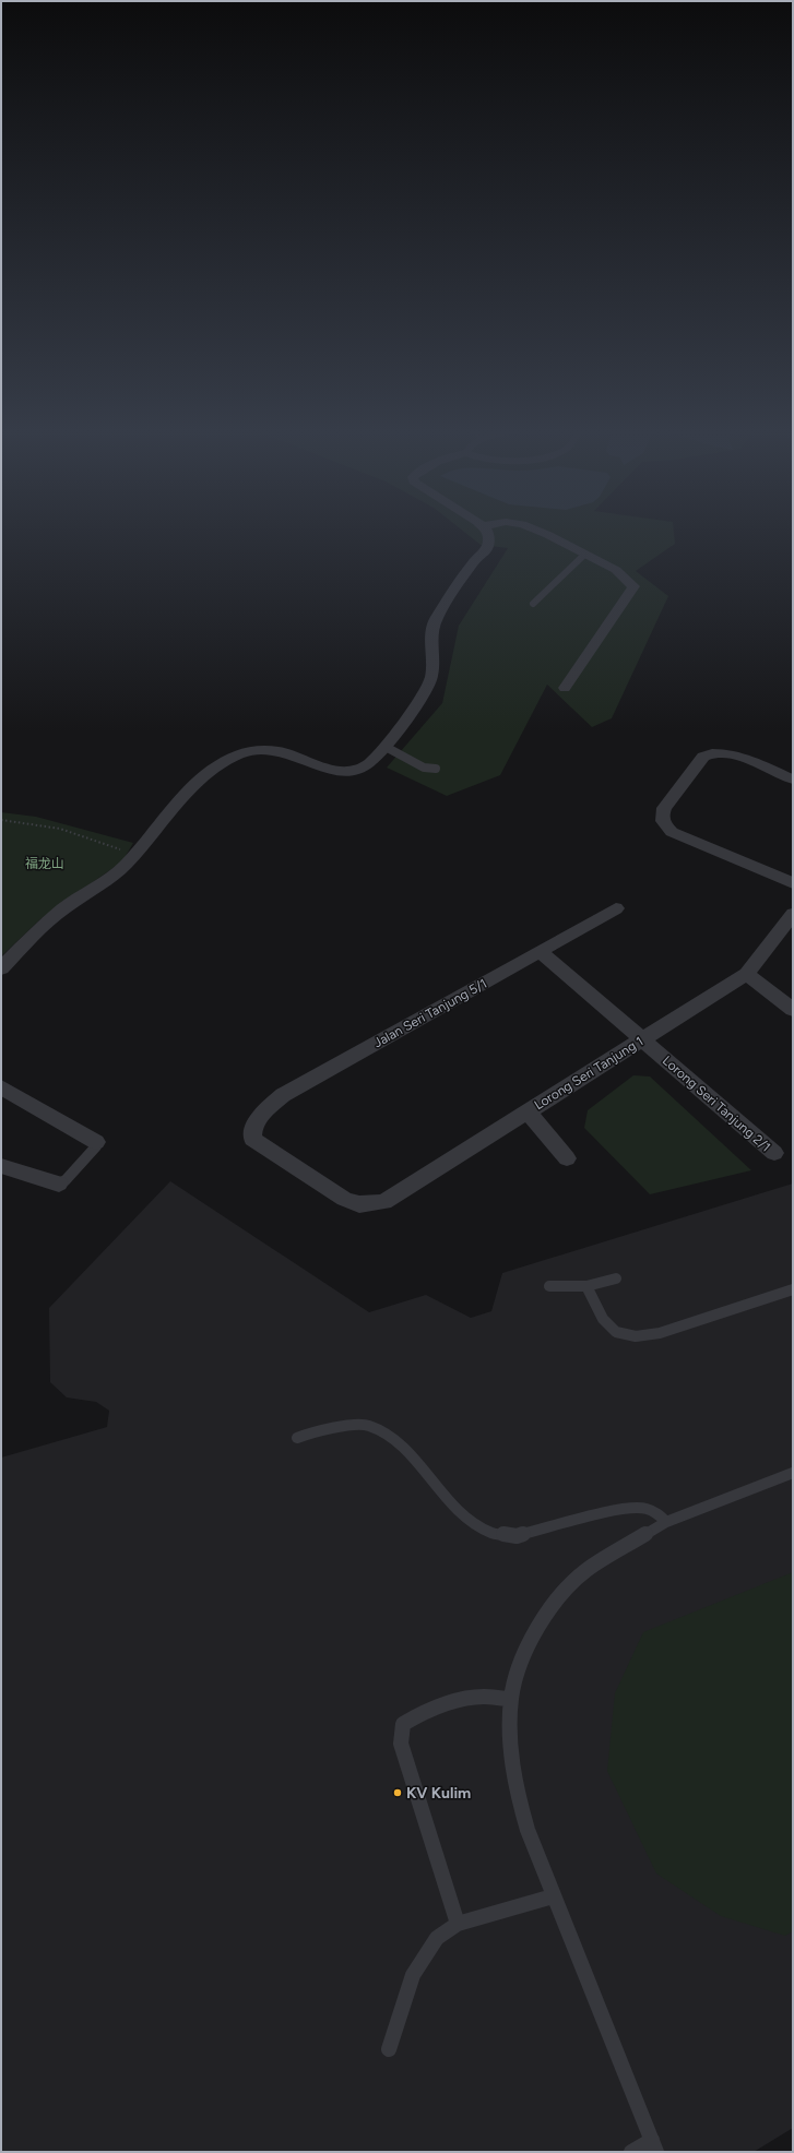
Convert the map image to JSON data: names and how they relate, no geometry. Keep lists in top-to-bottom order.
{
  "streets": {
    "street": ["Jalan Seri Tanjung 5/1", "Lorong Seri Tanjung 1", "Lorong Seri Tanjung 2/1"]
  },
  "crossings": [
    ["Jalan Seri Tanjung 5/1", "Lorong Seri Tanjung 1"],
    ["Jalan Seri Tanjung 5/1", "Lorong Seri Tanjung 2/1"],
    ["Lorong Seri Tanjung 1", "Lorong Seri Tanjung 2/1"]
  ],
  "parks": ["福龙山"],
  "places": ["KV Kulim"]
}
